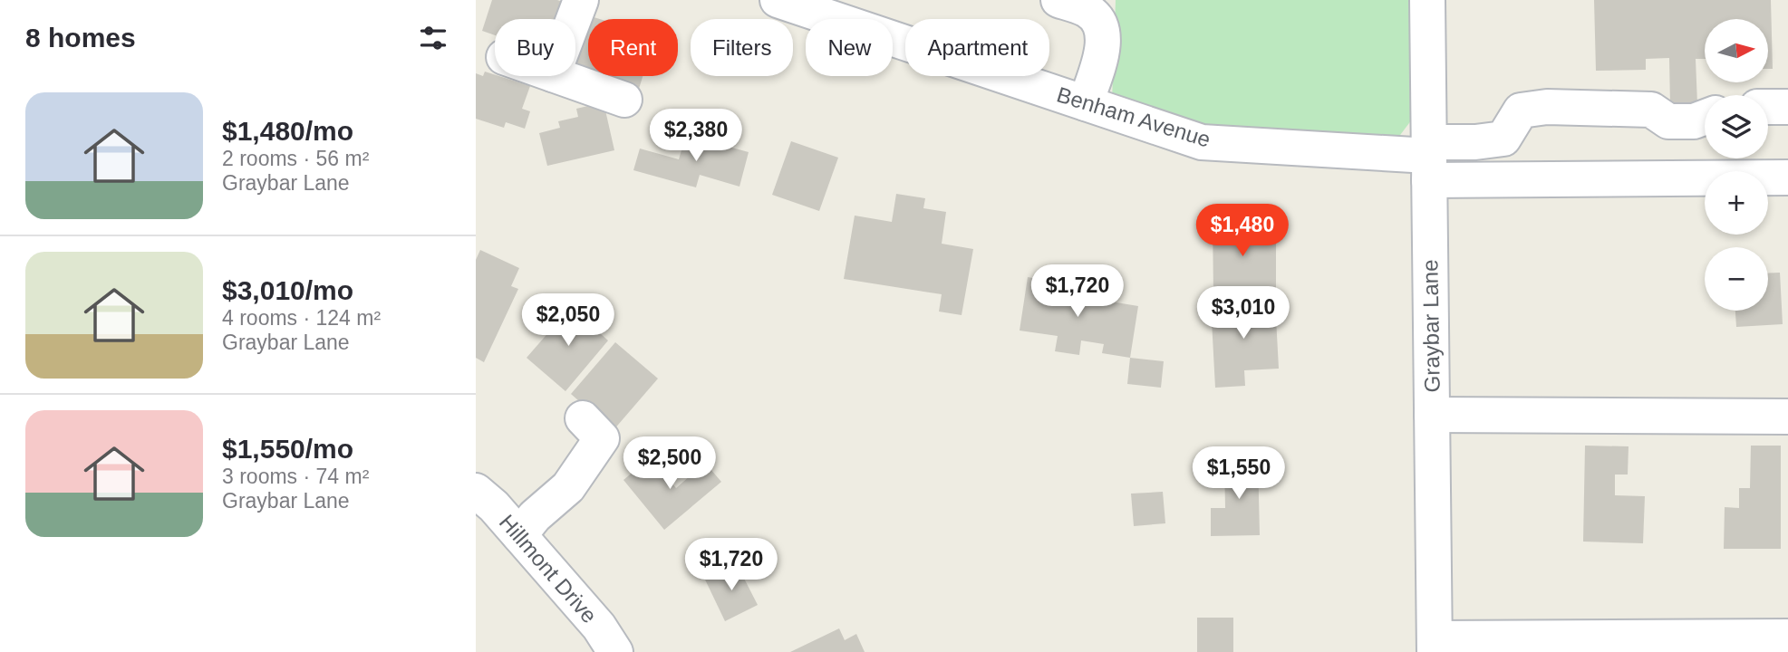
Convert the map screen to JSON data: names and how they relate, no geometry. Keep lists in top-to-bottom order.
{
  "streets": {
    "street": ["Benham Avenue", "Graybar Lane", "Hillmont Drive"]
  },
  "crossings": [
    ["Benham Avenue", "Graybar Lane"]
  ],
  "north": "right",
  "page": {
    "heading": "8 homes",
    "map_buttons": ["+", "−"],
    "chip": [
      "Buy",
      "Rent",
      "Filters",
      "New",
      "Apartment"
    ],
    "list": [
      {
        "name": "$1,480/mo",
        "note": "2 rooms · 56 m² · Graybar Lane"
      },
      {
        "name": "$3,010/mo",
        "note": "4 rooms · 124 m² · Graybar Lane"
      },
      {
        "name": "$1,550/mo",
        "note": "3 rooms · 74 m² · Graybar Lane"
      }
    ],
    "price": [
      "$2,380",
      "$1,480",
      "$1,720",
      "$3,010",
      "$2,050",
      "$2,500",
      "$1,550",
      "$1,720"
    ]
  }
}
